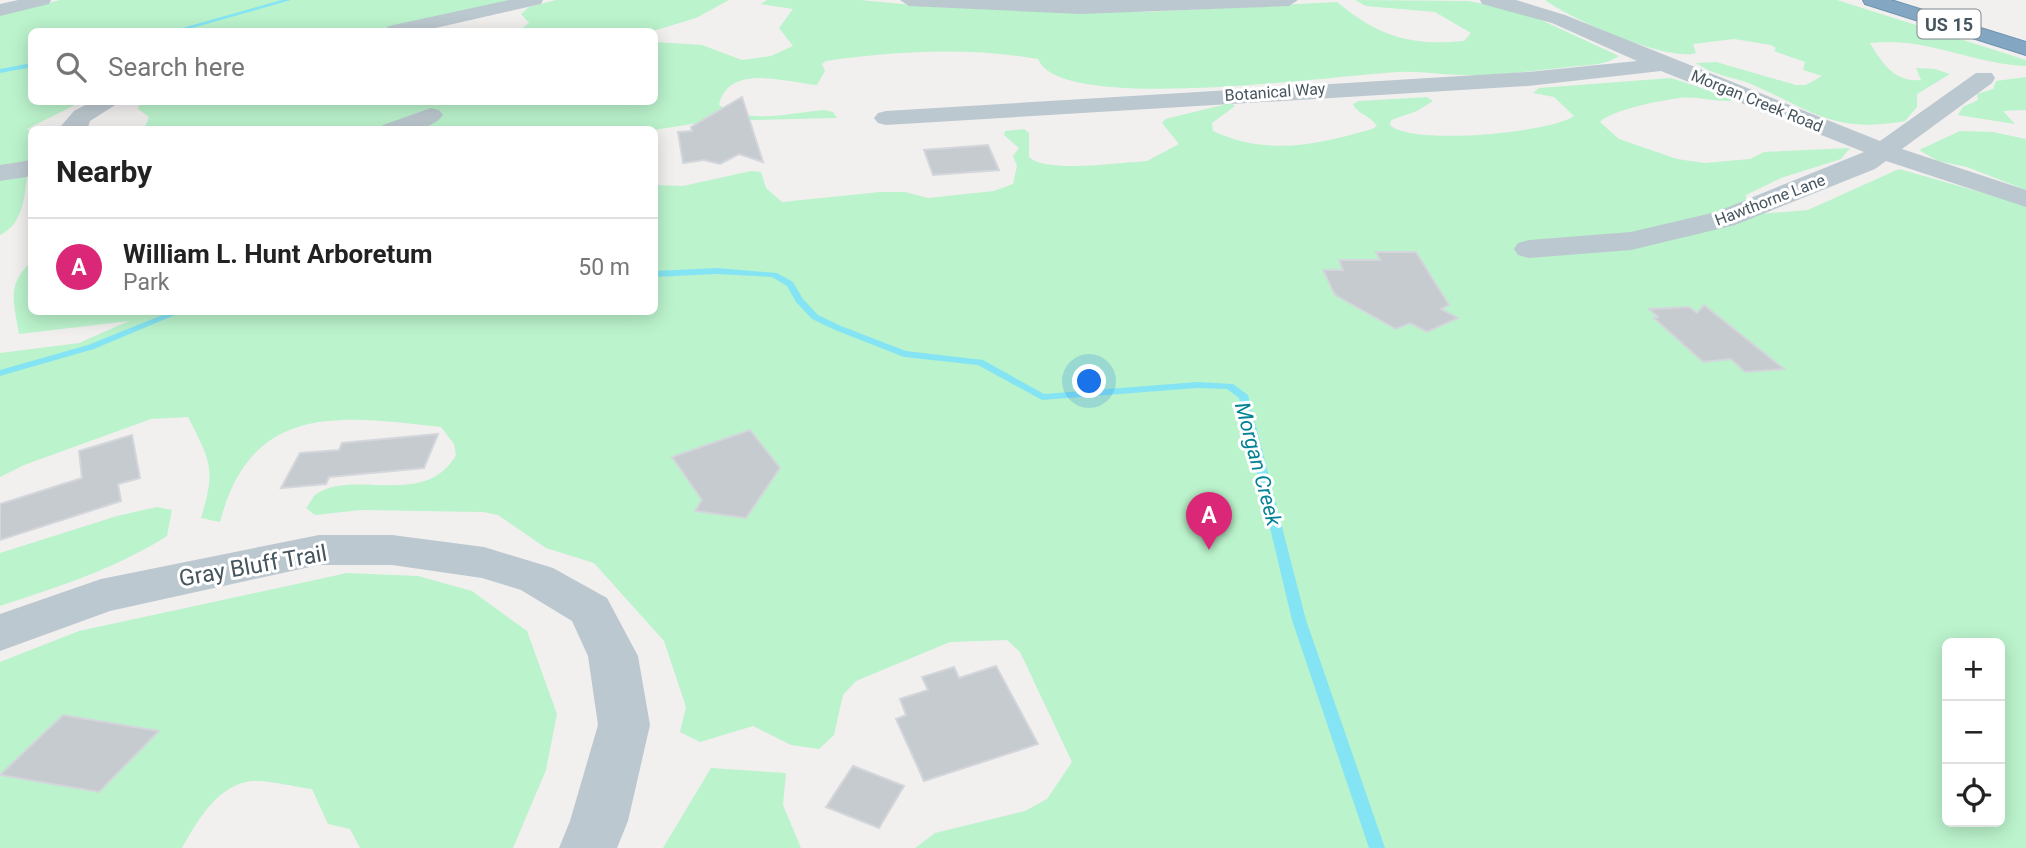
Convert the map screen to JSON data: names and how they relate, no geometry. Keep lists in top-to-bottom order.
{
  "streets": {
    "highway": ["US 15"],
    "street": [
      "Botanical Way",
      "Morgan Creek Road",
      "Hawthorne Lane",
      "Gray Bluff Trail"
    ]
  },
  "crossings": [
    ["Botanical Way", "Morgan Creek Road"],
    ["Morgan Creek Road", "Hawthorne Lane"]
  ],
  "water": ["Morgan Creek"],
  "page": {
    "search": "Search here",
    "heading": "Nearby",
    "list": [
      {
        "mark": "A",
        "name": "William L. Hunt Arboretum",
        "note": "Park",
        "value": "50 m"
      }
    ],
    "pins": "A",
    "map_buttons": ["+", "−"]
  }
}
